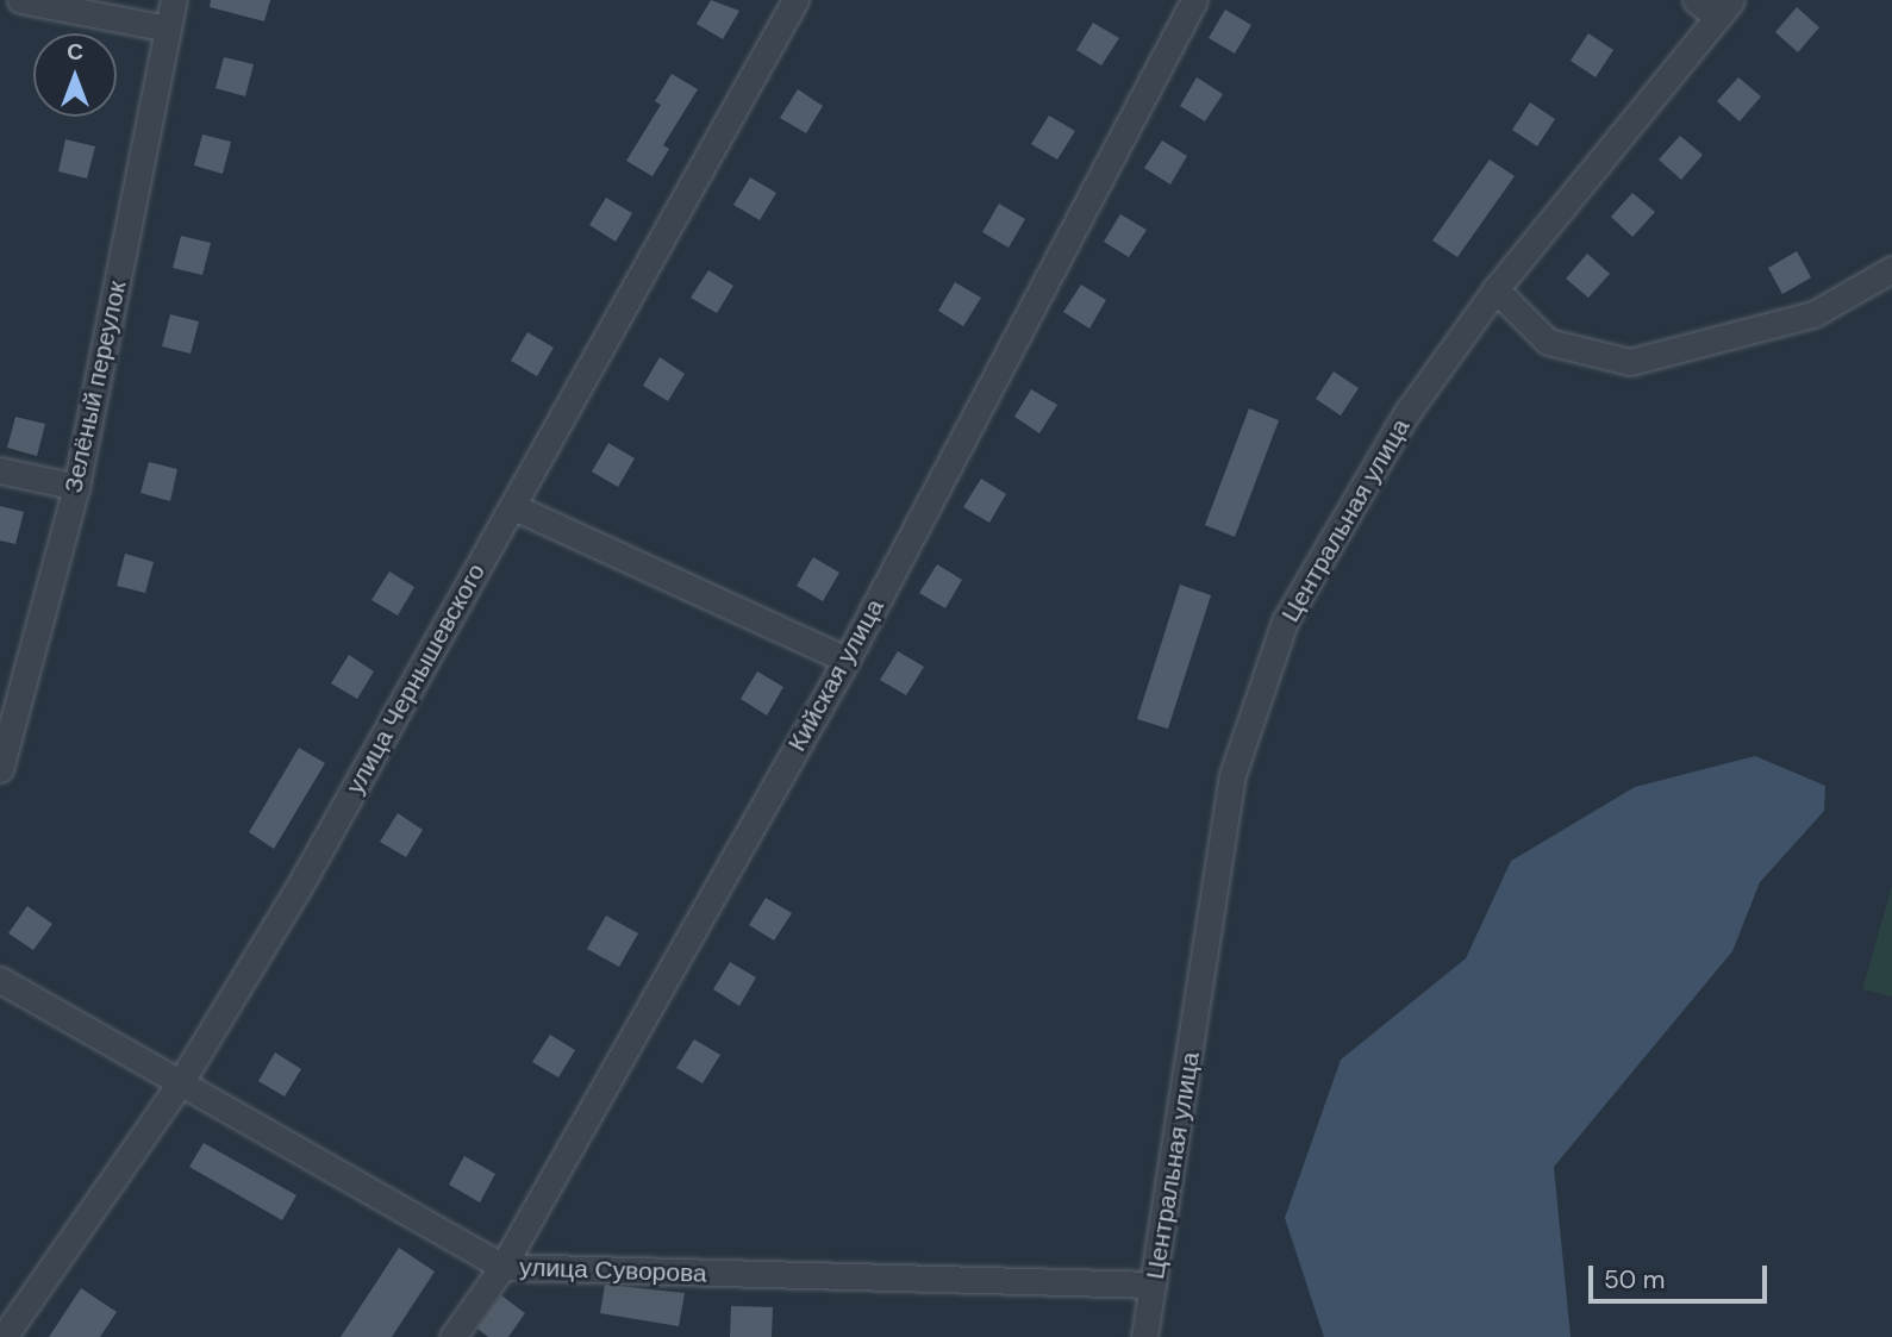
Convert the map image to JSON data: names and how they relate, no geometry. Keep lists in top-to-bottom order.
{
  "streets": {
    "street": [
      "Зелёный переулок",
      "Центральная улица",
      "Кийская улица",
      "улица Чернышевского",
      "улица Суворова"
    ]
  },
  "crossings": [
    ["Центральная улица", "улица Суворова"],
    ["Кийская улица", "улица Суворова"],
    ["улица Чернышевского", "улица Суворова"]
  ],
  "scale_bar": "50 m",
  "north": "top"
}
